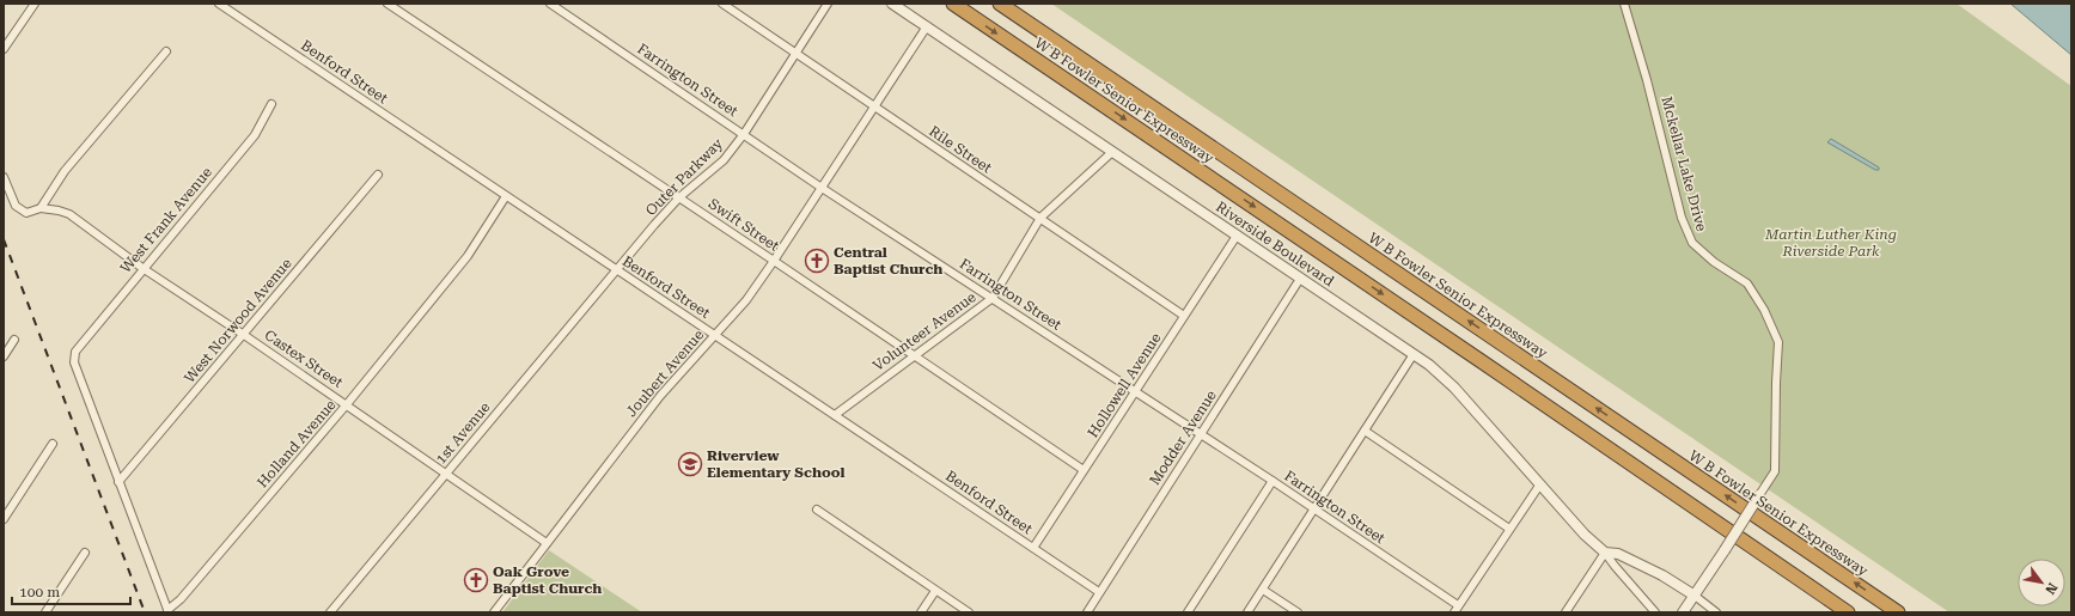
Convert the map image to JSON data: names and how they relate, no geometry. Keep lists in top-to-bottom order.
{
  "streets": {
    "highway": ["W B Fowler Senior Expressway"],
    "street": [
      "Benford Street",
      "Farrington Street",
      "Rile Street",
      "Mckellar Lake Drive",
      "Outer Parkway",
      "West Frank Avenue",
      "Swift Street",
      "Riverside Boulevard",
      "West Norwood Avenue",
      "Volunteer Avenue",
      "Castex Street",
      "Joubert Avenue",
      "Hollowell Avenue",
      "1st Avenue",
      "Modder Avenue",
      "Holland Avenue"
    ]
  },
  "crossings": [
    ["Benford Street", "Outer Parkway"],
    ["Benford Street", "Volunteer Avenue"],
    ["Benford Street", "Joubert Avenue"],
    ["Benford Street", "Hollowell Avenue"],
    ["Benford Street", "1st Avenue"],
    ["Benford Street", "Modder Avenue"],
    ["Benford Street", "Holland Avenue"],
    ["Farrington Street", "Outer Parkway"],
    ["Farrington Street", "Volunteer Avenue"],
    ["Farrington Street", "Joubert Avenue"],
    ["Farrington Street", "Hollowell Avenue"],
    ["Farrington Street", "Modder Avenue"],
    ["Rile Street", "Outer Parkway"],
    ["Rile Street", "Volunteer Avenue"],
    ["Rile Street", "Joubert Avenue"],
    ["Rile Street", "Hollowell Avenue"],
    ["Outer Parkway", "Swift Street"],
    ["Outer Parkway", "1st Avenue"],
    ["West Frank Avenue", "West Norwood Avenue"],
    ["West Frank Avenue", "Castex Street"],
    ["Swift Street", "Volunteer Avenue"],
    ["Swift Street", "Joubert Avenue"],
    ["Swift Street", "Hollowell Avenue"],
    ["Riverside Boulevard", "Volunteer Avenue"],
    ["Riverside Boulevard", "Joubert Avenue"],
    ["Riverside Boulevard", "Hollowell Avenue"],
    ["Riverside Boulevard", "Modder Avenue"],
    ["West Norwood Avenue", "Castex Street"],
    ["Castex Street", "Joubert Avenue"],
    ["Castex Street", "1st Avenue"],
    ["Castex Street", "Holland Avenue"]
  ],
  "parks": ["Martin Luther King Riverside Park"],
  "places": {
    "church": ["Central Baptist Church", "Oak Grove Baptist Church"],
    "school or university": ["Riverview Elementary School"]
  },
  "scale_bar": "100 m",
  "north": "bottom right"
}
